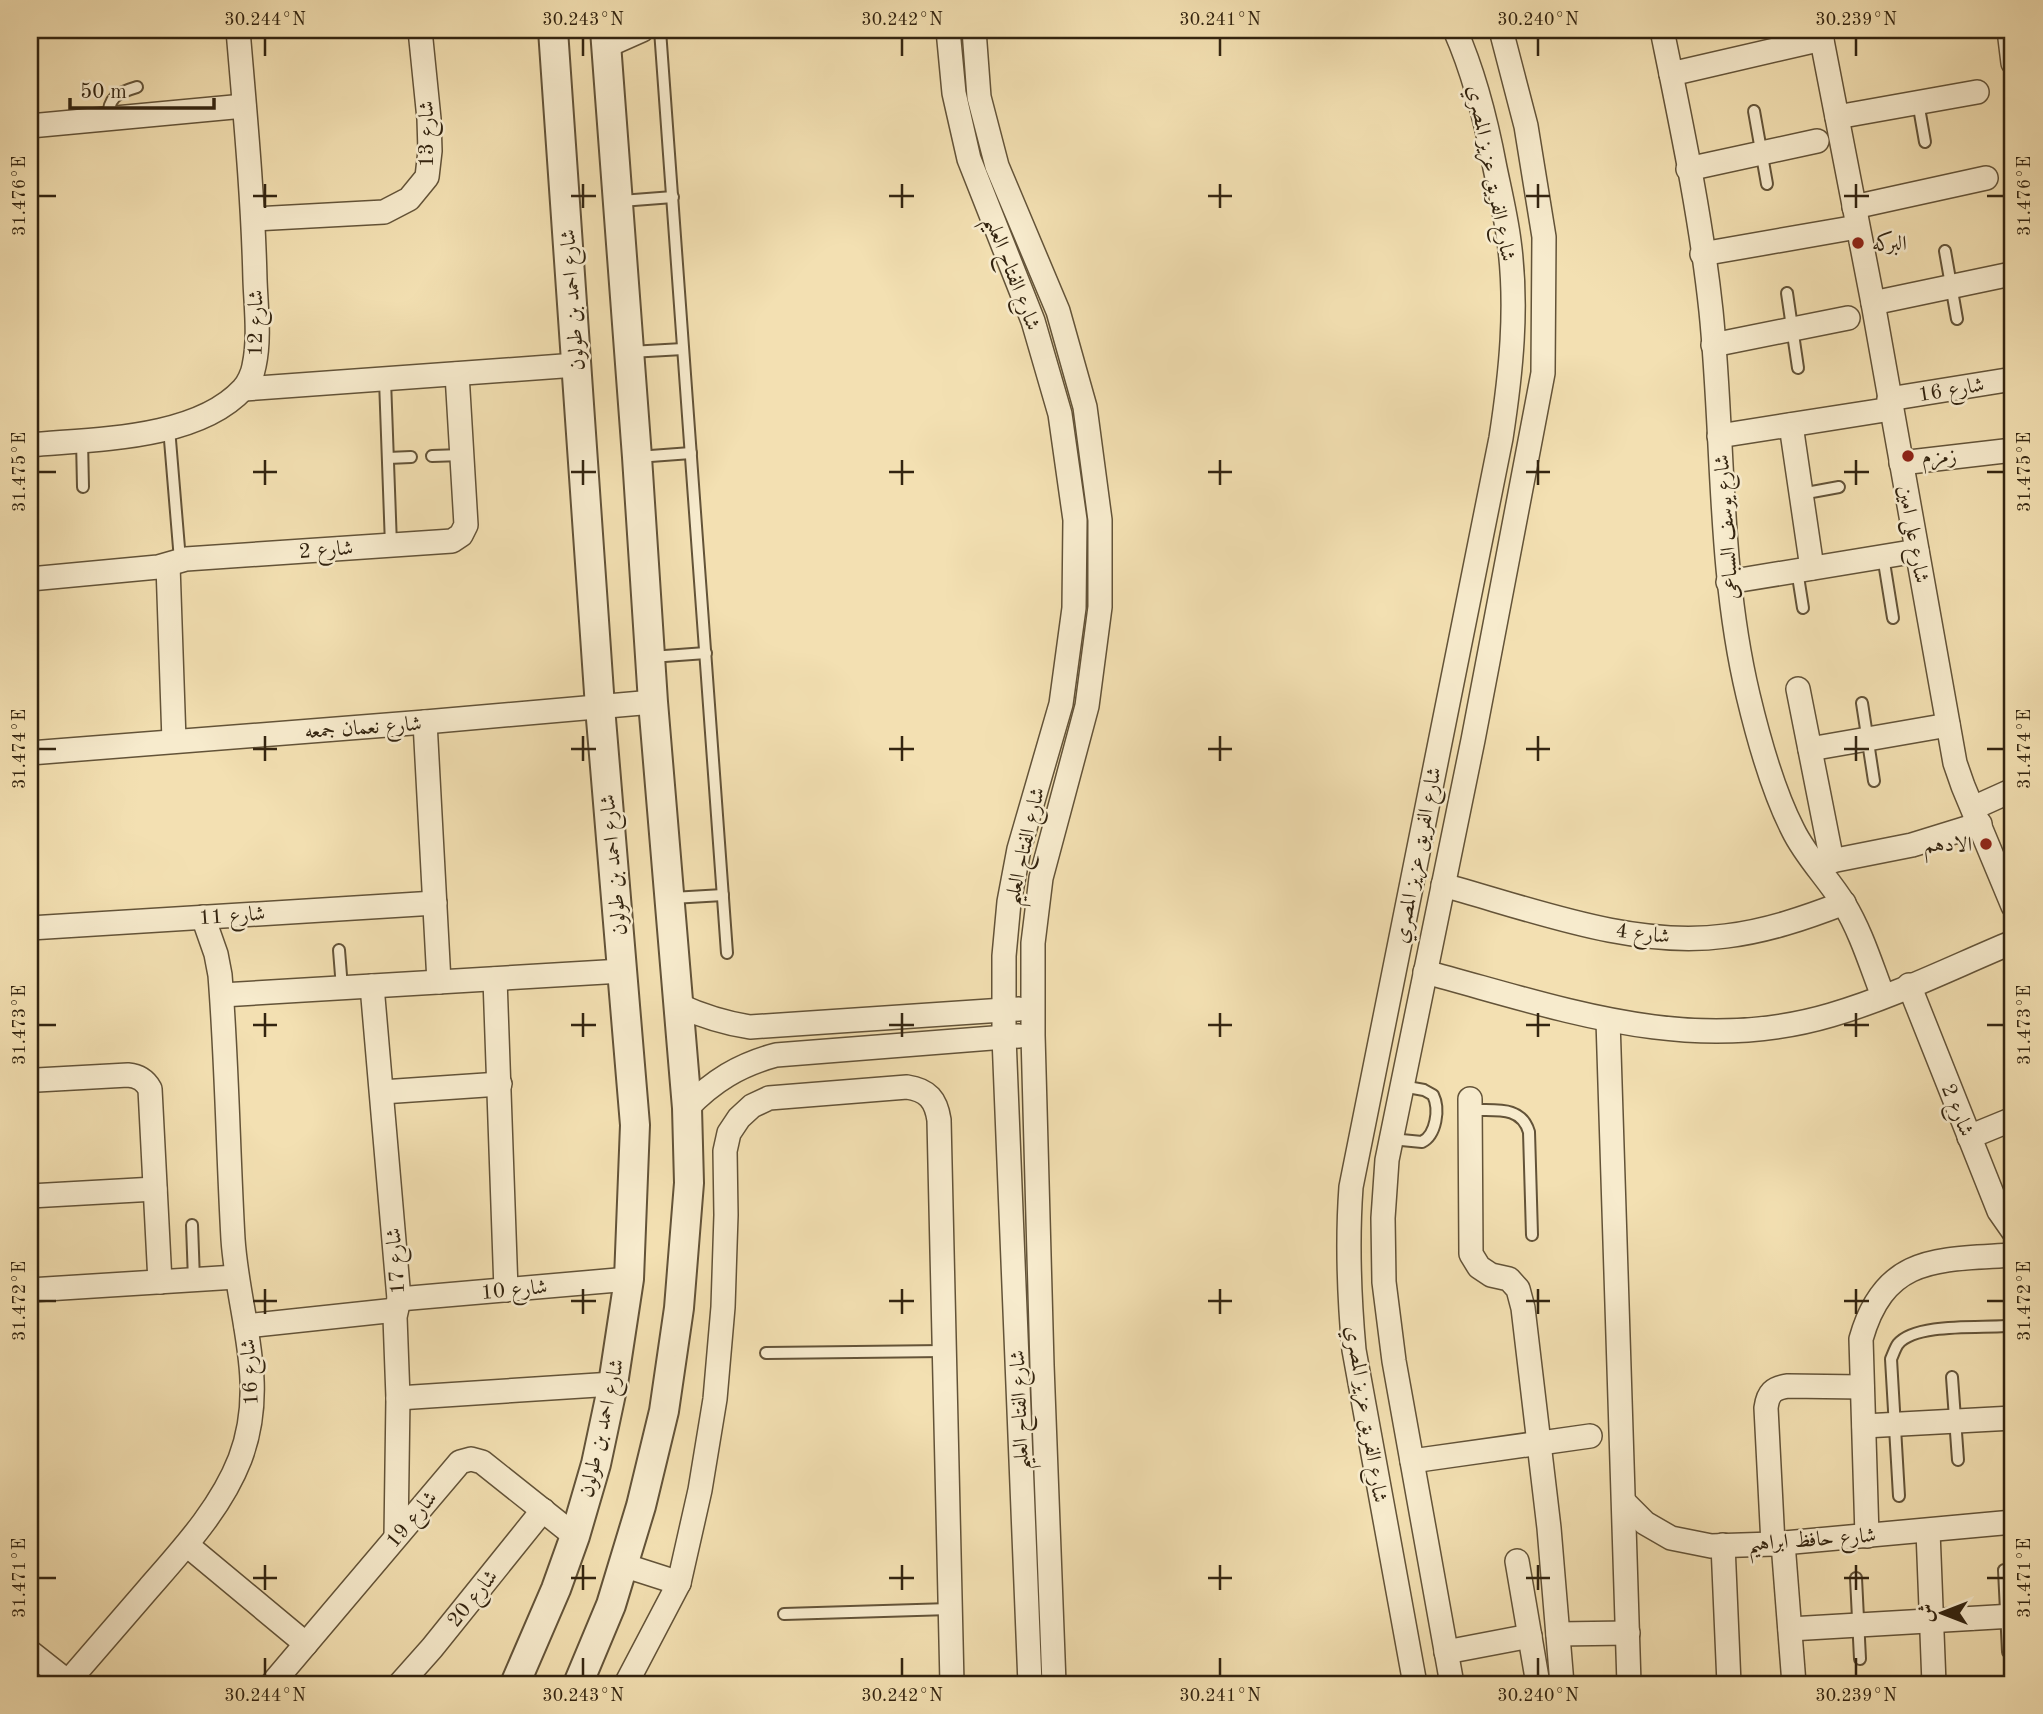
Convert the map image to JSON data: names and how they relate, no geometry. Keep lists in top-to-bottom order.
{
  "streets": {
    "street": [
      "شارع 13",
      "شارع الفريق عزيز المصري",
      "شارع الفتاح العليم",
      "شارع احمد بن طولون",
      "شارع 12",
      "شارع 16",
      "شارع يوسف السباعى",
      "شارع على امين",
      "شارع 2",
      "شارع نعمان جمعه",
      "شارع 11",
      "شارع 4",
      "شارع 17",
      "شارع 10",
      "شارع 19",
      "شارع حافظ ابراهيم",
      "شارع 20"
    ]
  },
  "crossings": [
    ["شارع 13", "شارع 12"],
    ["شارع الفريق عزيز المصري", "شارع 4"],
    ["شارع احمد بن طولون", "شارع نعمان جمعه"],
    ["شارع احمد بن طولون", "شارع 10"],
    ["شارع احمد بن طولون", "شارع 19"],
    ["شارع 16", "شارع يوسف السباعى"],
    ["شارع 16", "شارع على امين"],
    ["شارع 16", "شارع 11"],
    ["شارع 16", "شارع 10"],
    ["شارع يوسف السباعى", "شارع 4"],
    ["شارع 17", "شارع 10"],
    ["شارع 17", "شارع 19"],
    ["شارع 19", "شارع 20"]
  ],
  "places": ["البركه", "زمزم", "الادهم"],
  "scale_bar": "50 m",
  "north": "left",
  "coordinates": [
    "30.244°N",
    "30.243°N",
    "30.242°N",
    "30.241°N",
    "30.240°N",
    "30.239°N",
    "31.476°E",
    "31.475°E",
    "31.474°E",
    "31.473°E",
    "31.472°E",
    "31.471°E"
  ]
}
